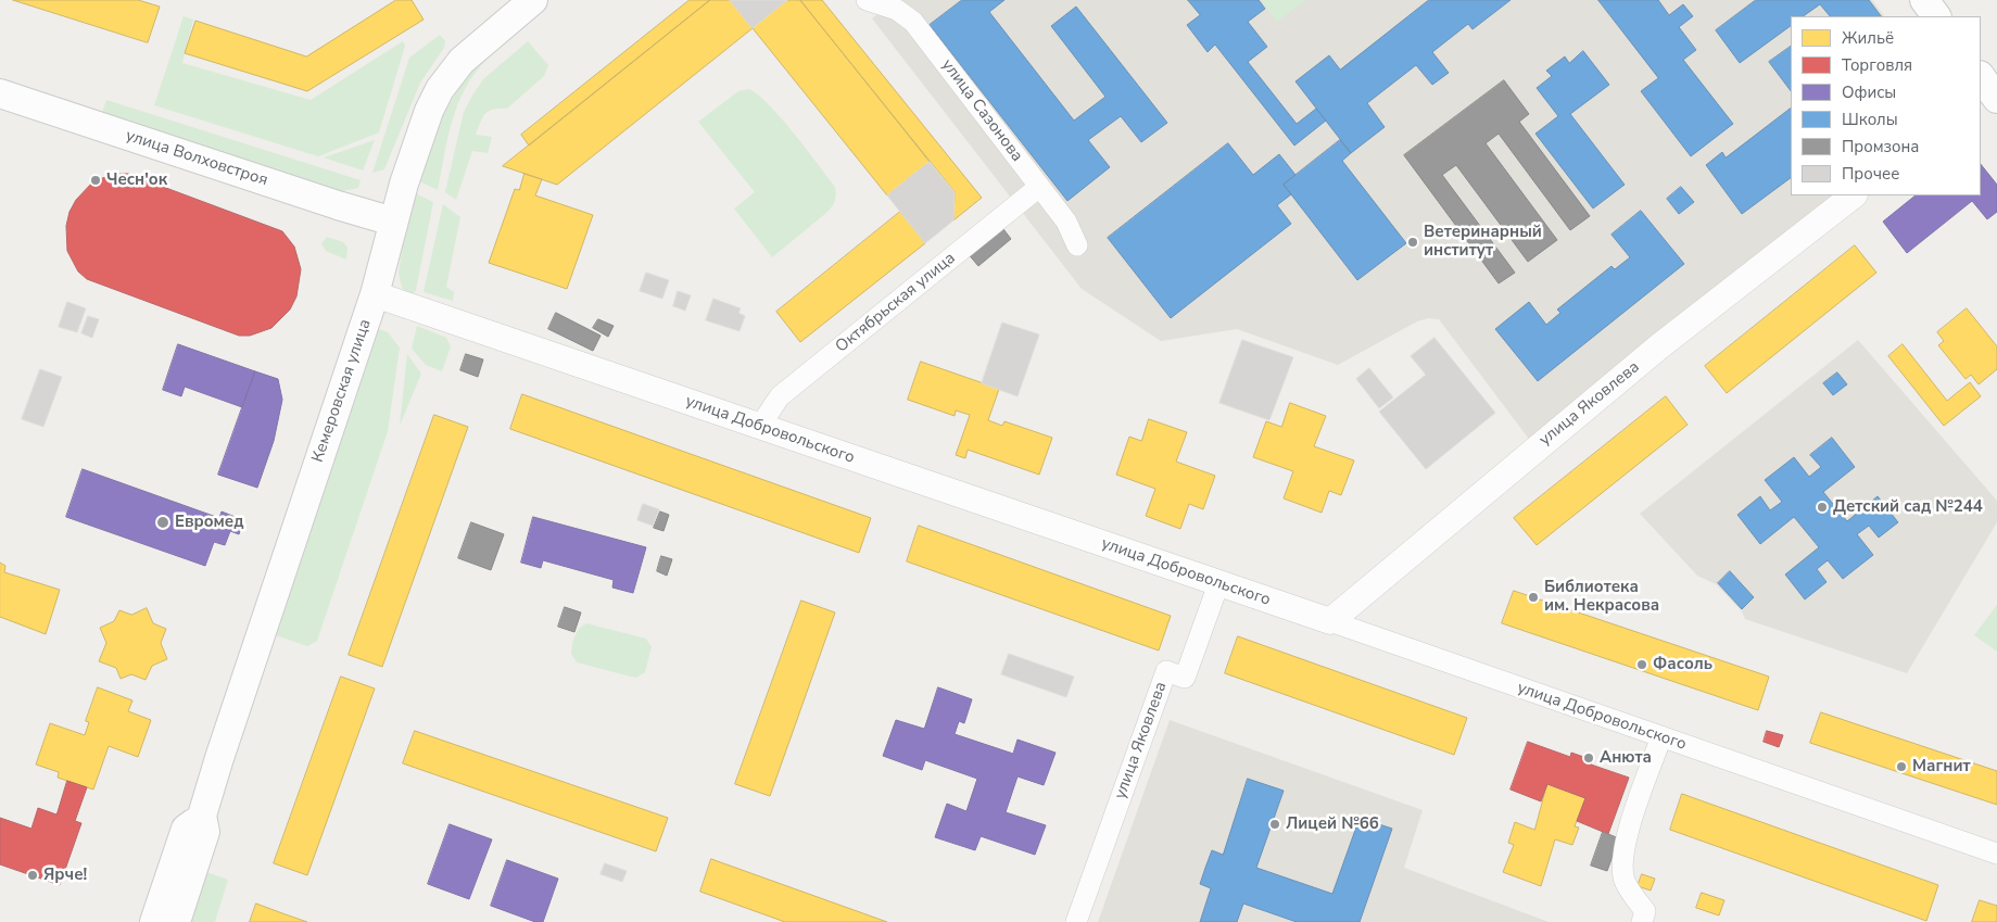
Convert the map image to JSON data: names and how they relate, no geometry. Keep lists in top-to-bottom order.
{
  "streets": {
    "main road": ["улица Волховстроя", "Кемеровская улица"],
    "street": [
      "улица Сазонова",
      "Октябрьская улица",
      "улица Яковлева",
      "улица Добровольского"
    ]
  },
  "crossings": [
    ["улица Сазонова", "Октябрьская улица"],
    ["улица Волховстроя", "Кемеровская улица"],
    ["Октябрьская улица", "улица Добровольского"],
    ["Кемеровская улица", "улица Добровольского"],
    ["улица Яковлева", "улица Добровольского"]
  ],
  "places": [
    "Чесн'ок",
    "Ветеринарный институт",
    "Детский сад №244",
    "Евромед",
    "Библиотека им. Некрасова",
    "Фасоль",
    "Анюта",
    "Магнит",
    "Лицей №66",
    "Ярче!"
  ],
  "legend": [
    "Жильё",
    "Торговля",
    "Офисы",
    "Школы",
    "Промзона",
    "Прочее"
  ]
}
